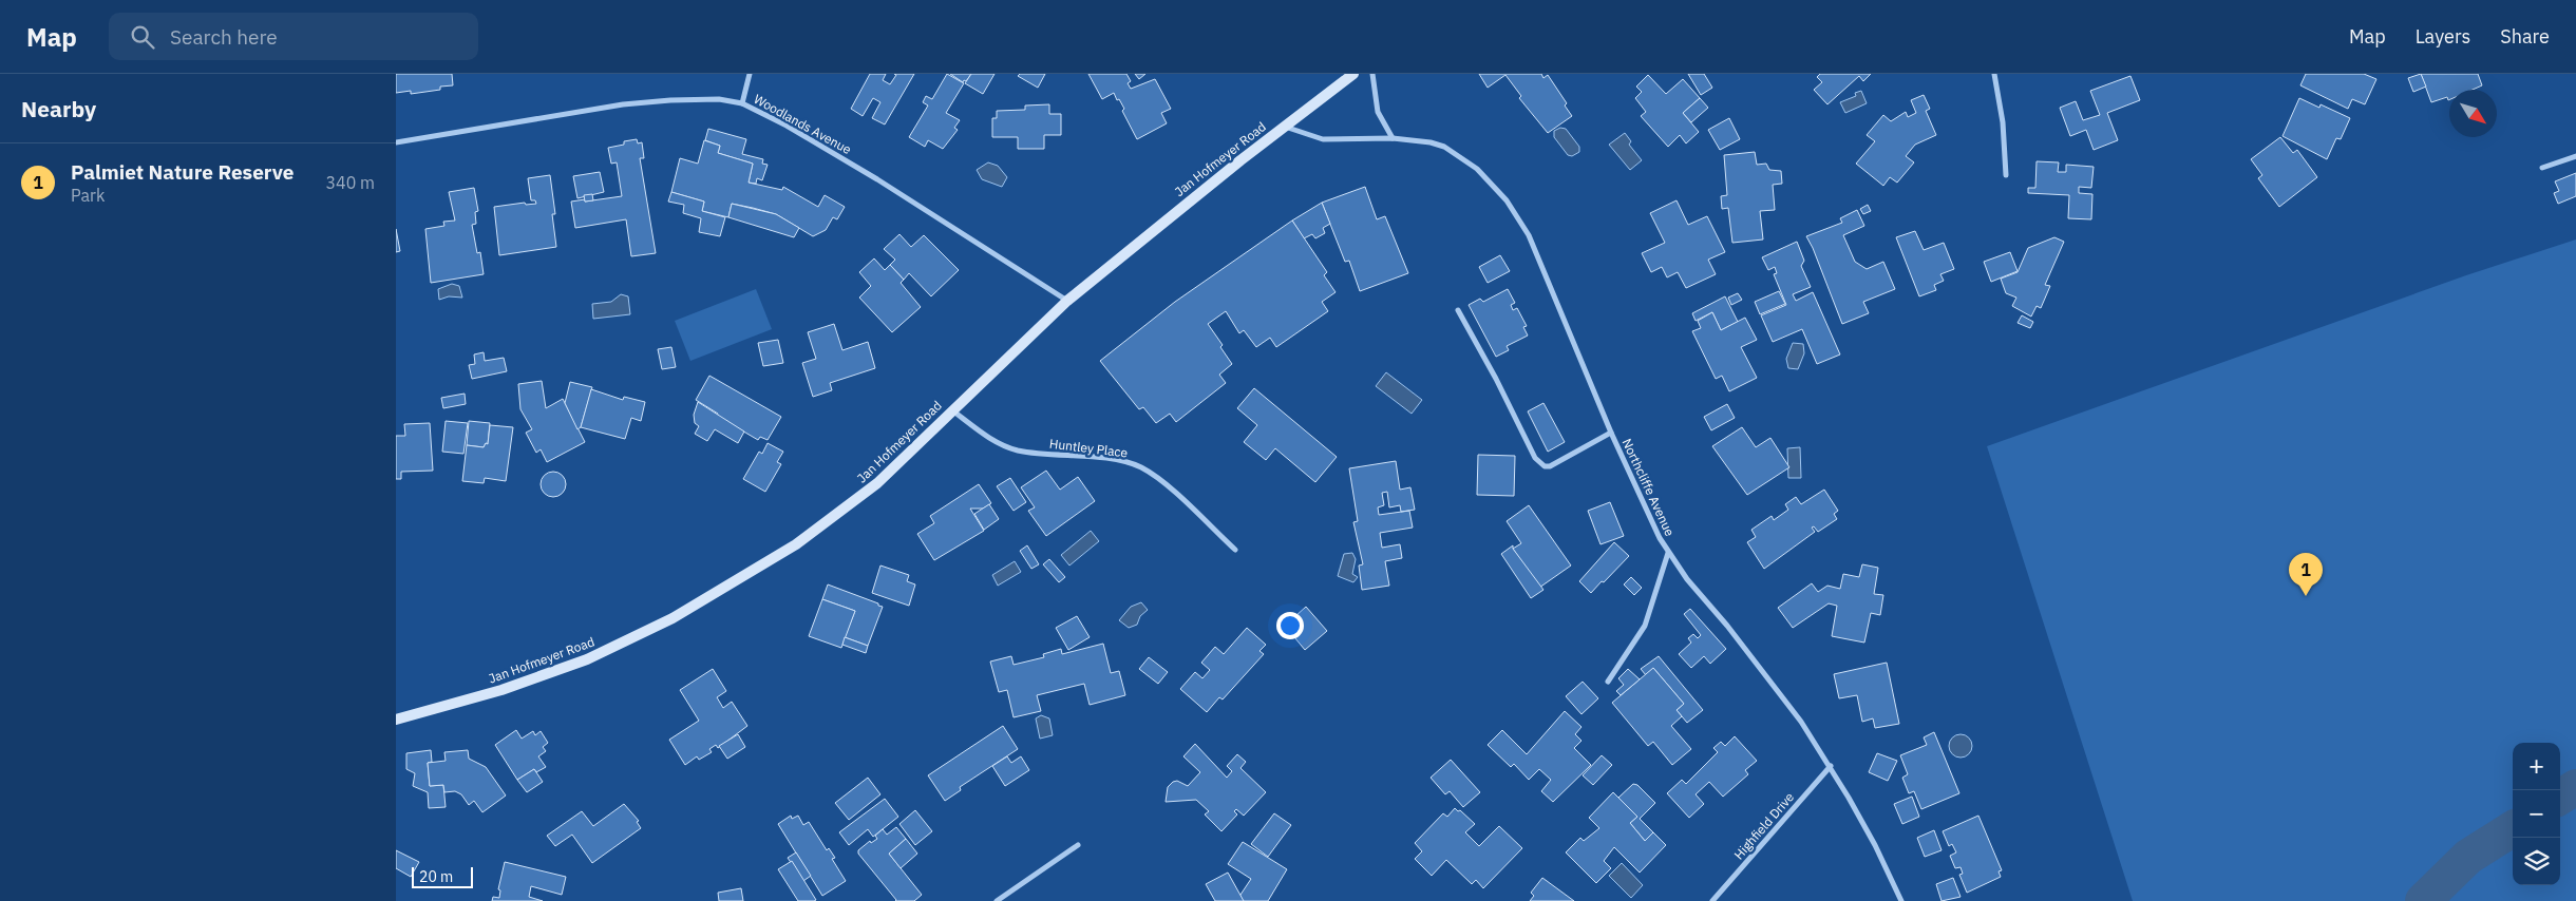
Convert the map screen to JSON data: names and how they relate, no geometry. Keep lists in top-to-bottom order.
{
  "streets": {
    "street": [
      "Woodlands Avenue",
      "Jan Hofmeyer Road",
      "Huntley Place",
      "Northcliffe Avenue",
      "Highfield Drive"
    ]
  },
  "crossings": [
    ["Woodlands Avenue", "Jan Hofmeyer Road"],
    ["Jan Hofmeyer Road", "Huntley Place"],
    ["Jan Hofmeyer Road", "Northcliffe Avenue"],
    ["Northcliffe Avenue", "Highfield Drive"]
  ],
  "scale_bar": "20 m",
  "north": "bottom right",
  "page": {
    "header": "Map",
    "search": "Search here",
    "nav": ["Map", "Layers", "Share"],
    "heading": "Nearby",
    "list": [
      {
        "mark": "1",
        "name": "Palmiet Nature Reserve",
        "note": "Park",
        "value": "340 m"
      }
    ],
    "pins": "1",
    "map_buttons": ["+", "−"],
    "scale": "20 m"
  }
}
